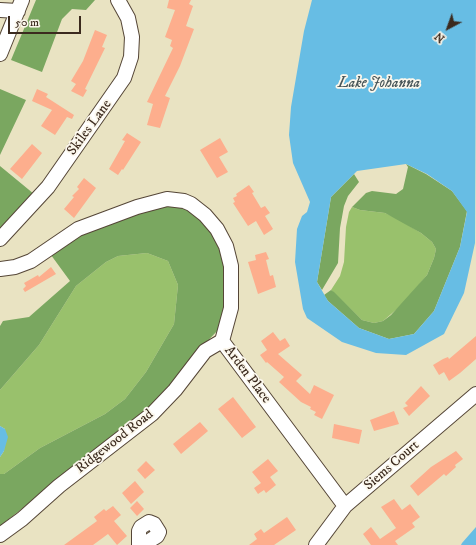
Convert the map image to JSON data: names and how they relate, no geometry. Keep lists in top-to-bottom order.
{
  "streets": {
    "street": [
      "Skiles Lane",
      "Arden Place",
      "Ridgewood Road",
      "Siems Court"
    ]
  },
  "crossings": [
    ["Arden Place", "Ridgewood Road"],
    ["Arden Place", "Siems Court"]
  ],
  "water": ["Lake Johanna"],
  "scale_bar": "50 m",
  "north": "bottom left"
}
